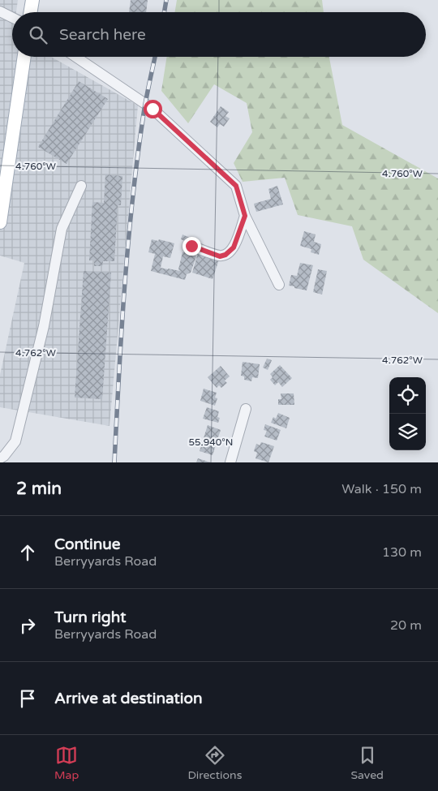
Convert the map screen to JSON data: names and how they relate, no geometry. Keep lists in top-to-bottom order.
{
  "page": {
    "search": "Search here",
    "heading": ["2 min", "Walk · 150 m"],
    "list": [
      ["Continue", "Berryyards Road", "130 m"],
      ["Turn right", "Berryyards Road", "20 m"],
      "Arrive at destination"
    ],
    "nav": ["Map", "Directions", "Saved"]
  },
  "coordinates": ["4.760°W", "4.762°W", "55.940°N"]
}
